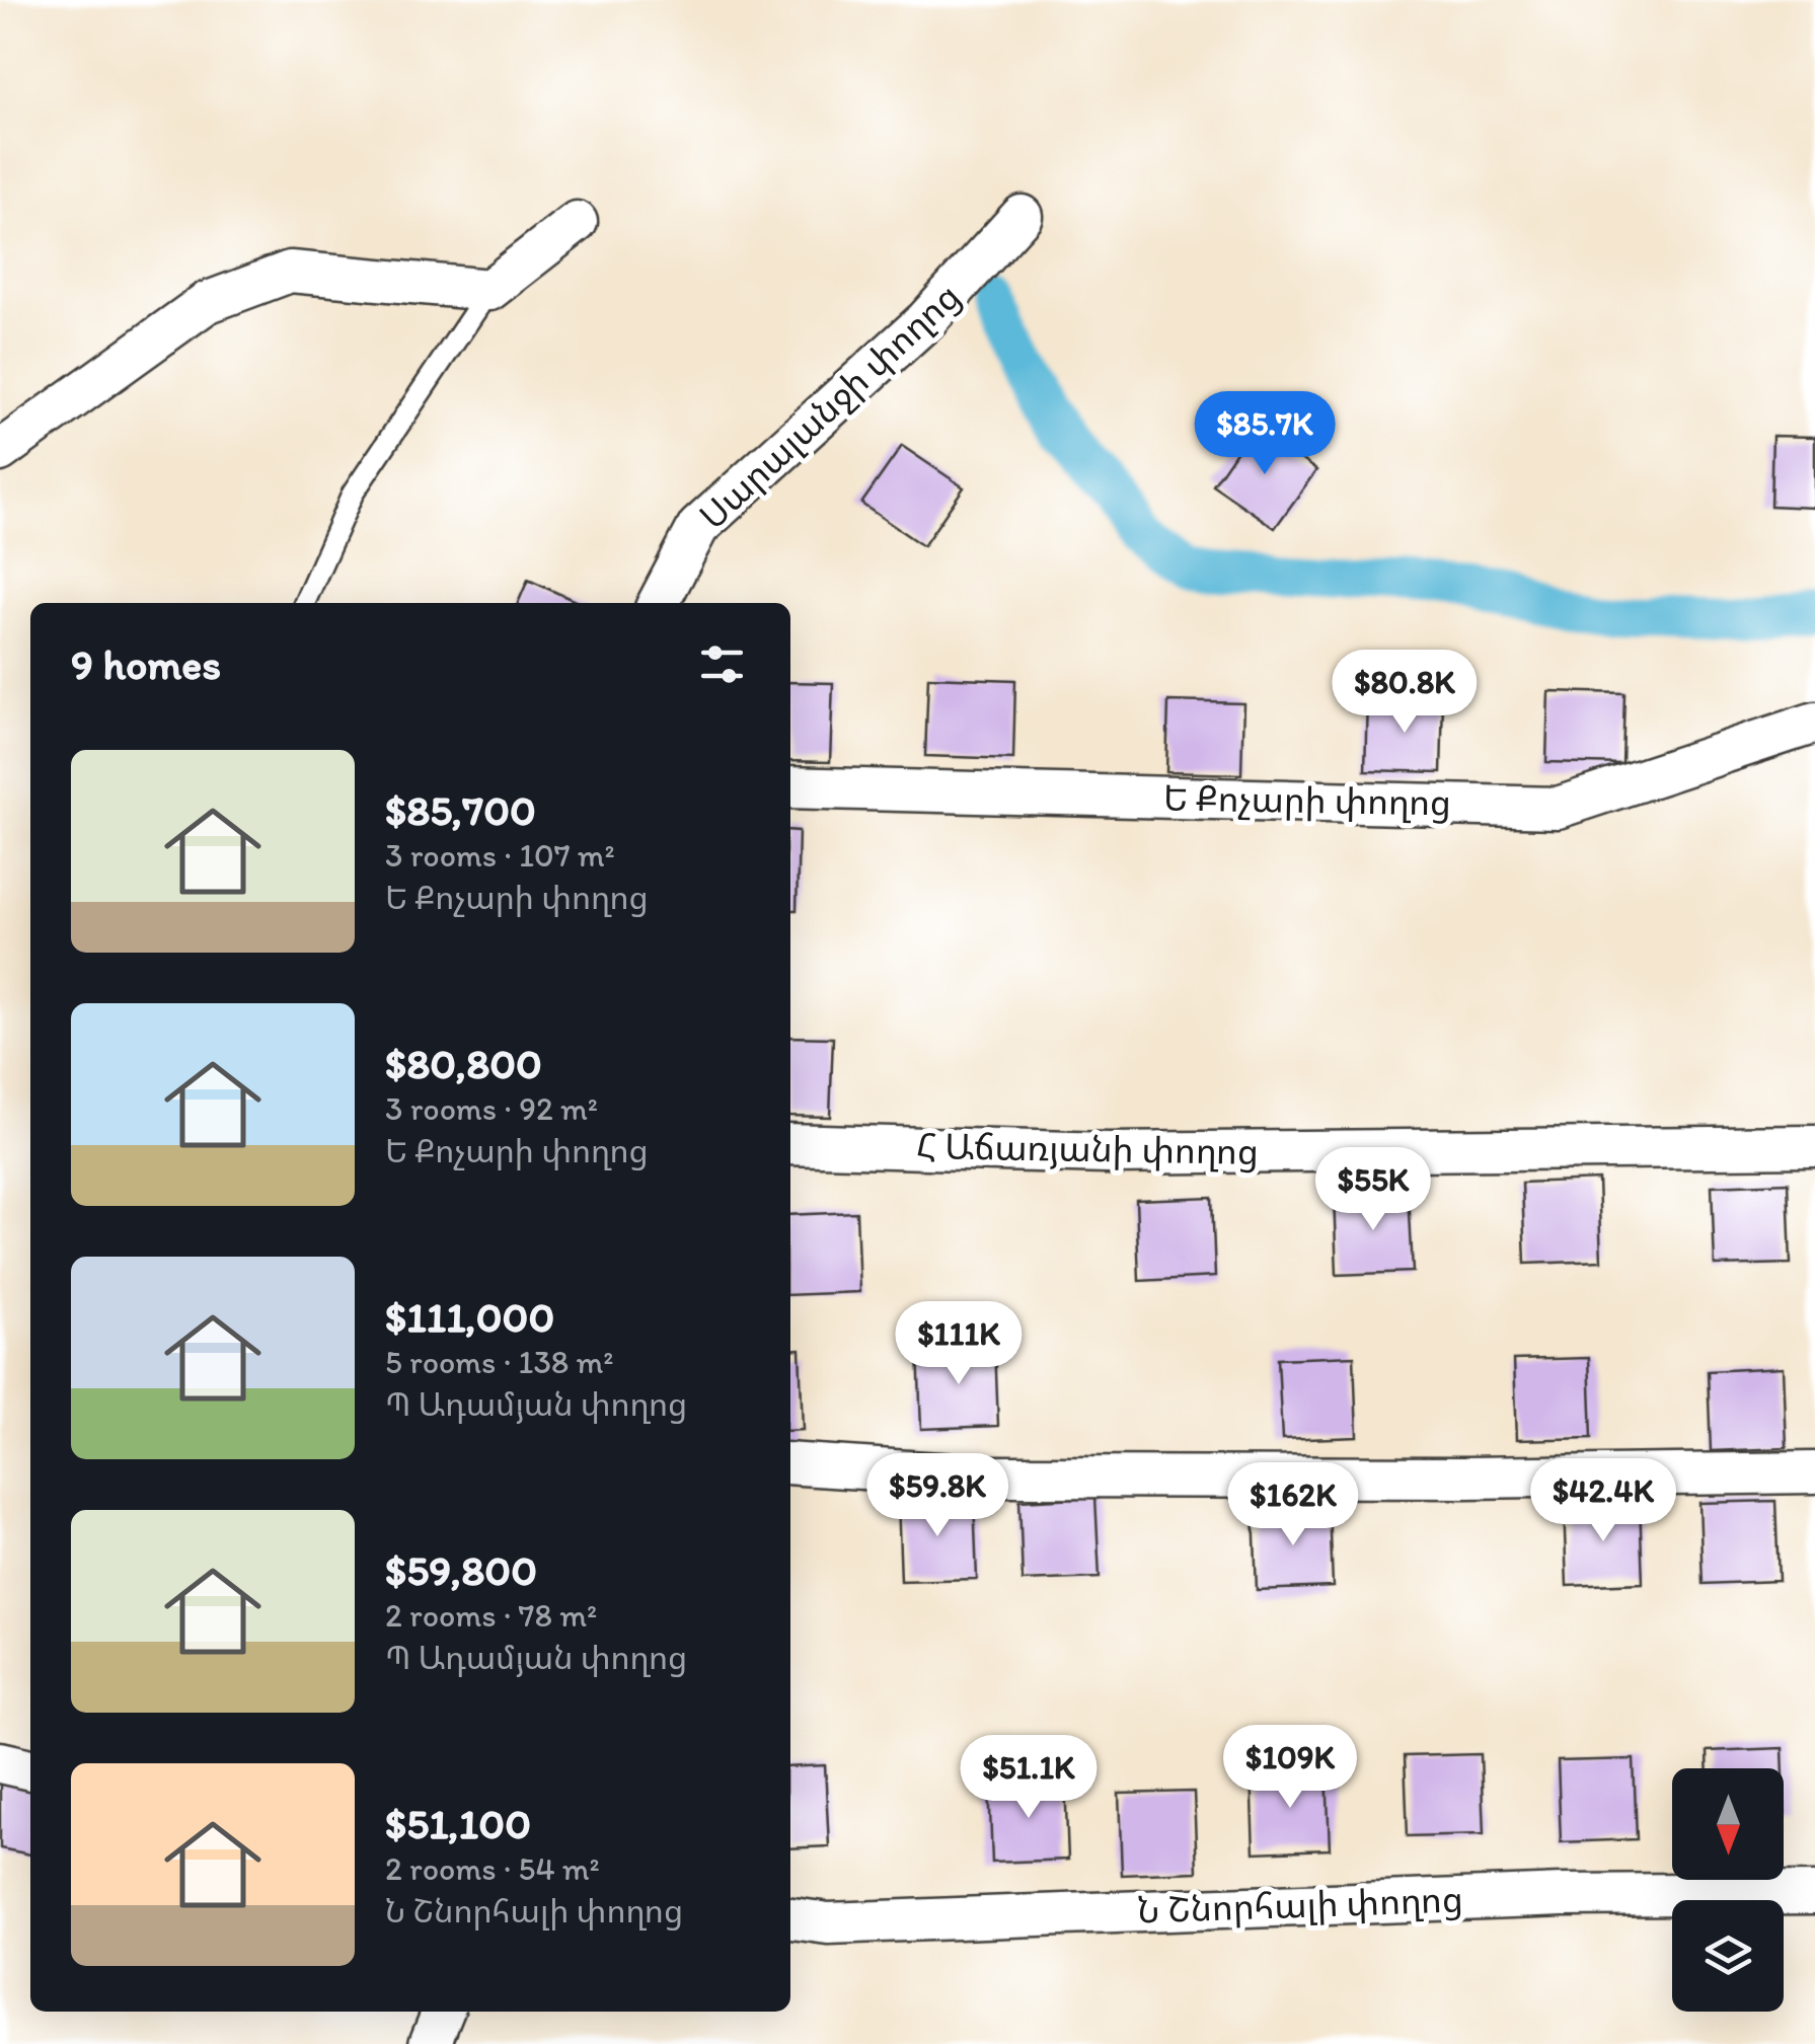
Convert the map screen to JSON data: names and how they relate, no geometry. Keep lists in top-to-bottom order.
{
  "streets": {
    "street": [
      "Սարալանջի փողոց",
      "Ե Քոչարի փողոց",
      "Հ Աճառյանի փողոց",
      "Ն Շնորհալի փողոց"
    ]
  },
  "north": "bottom",
  "page": {
    "price": [
      "$85.7K",
      "$80.8K",
      "$55K",
      "$111K",
      "$59.8K",
      "$42.4K",
      "$162K",
      "$109K",
      "$51.1K"
    ],
    "heading": "9 homes",
    "list": [
      {
        "name": "$85,700",
        "note": "3 rooms · 107 m² · Ե Քոչարի փողոց"
      },
      {
        "name": "$80,800",
        "note": "3 rooms · 92 m² · Ե Քոչարի փողոց"
      },
      {
        "name": "$111,000",
        "note": "5 rooms · 138 m² · Պ Ադամյան փողոց"
      },
      {
        "name": "$59,800",
        "note": "2 rooms · 78 m² · Պ Ադամյան փողոց"
      },
      {
        "name": "$51,100",
        "note": "2 rooms · 54 m² · Ն Շնորհալի փողոց"
      }
    ]
  }
}
